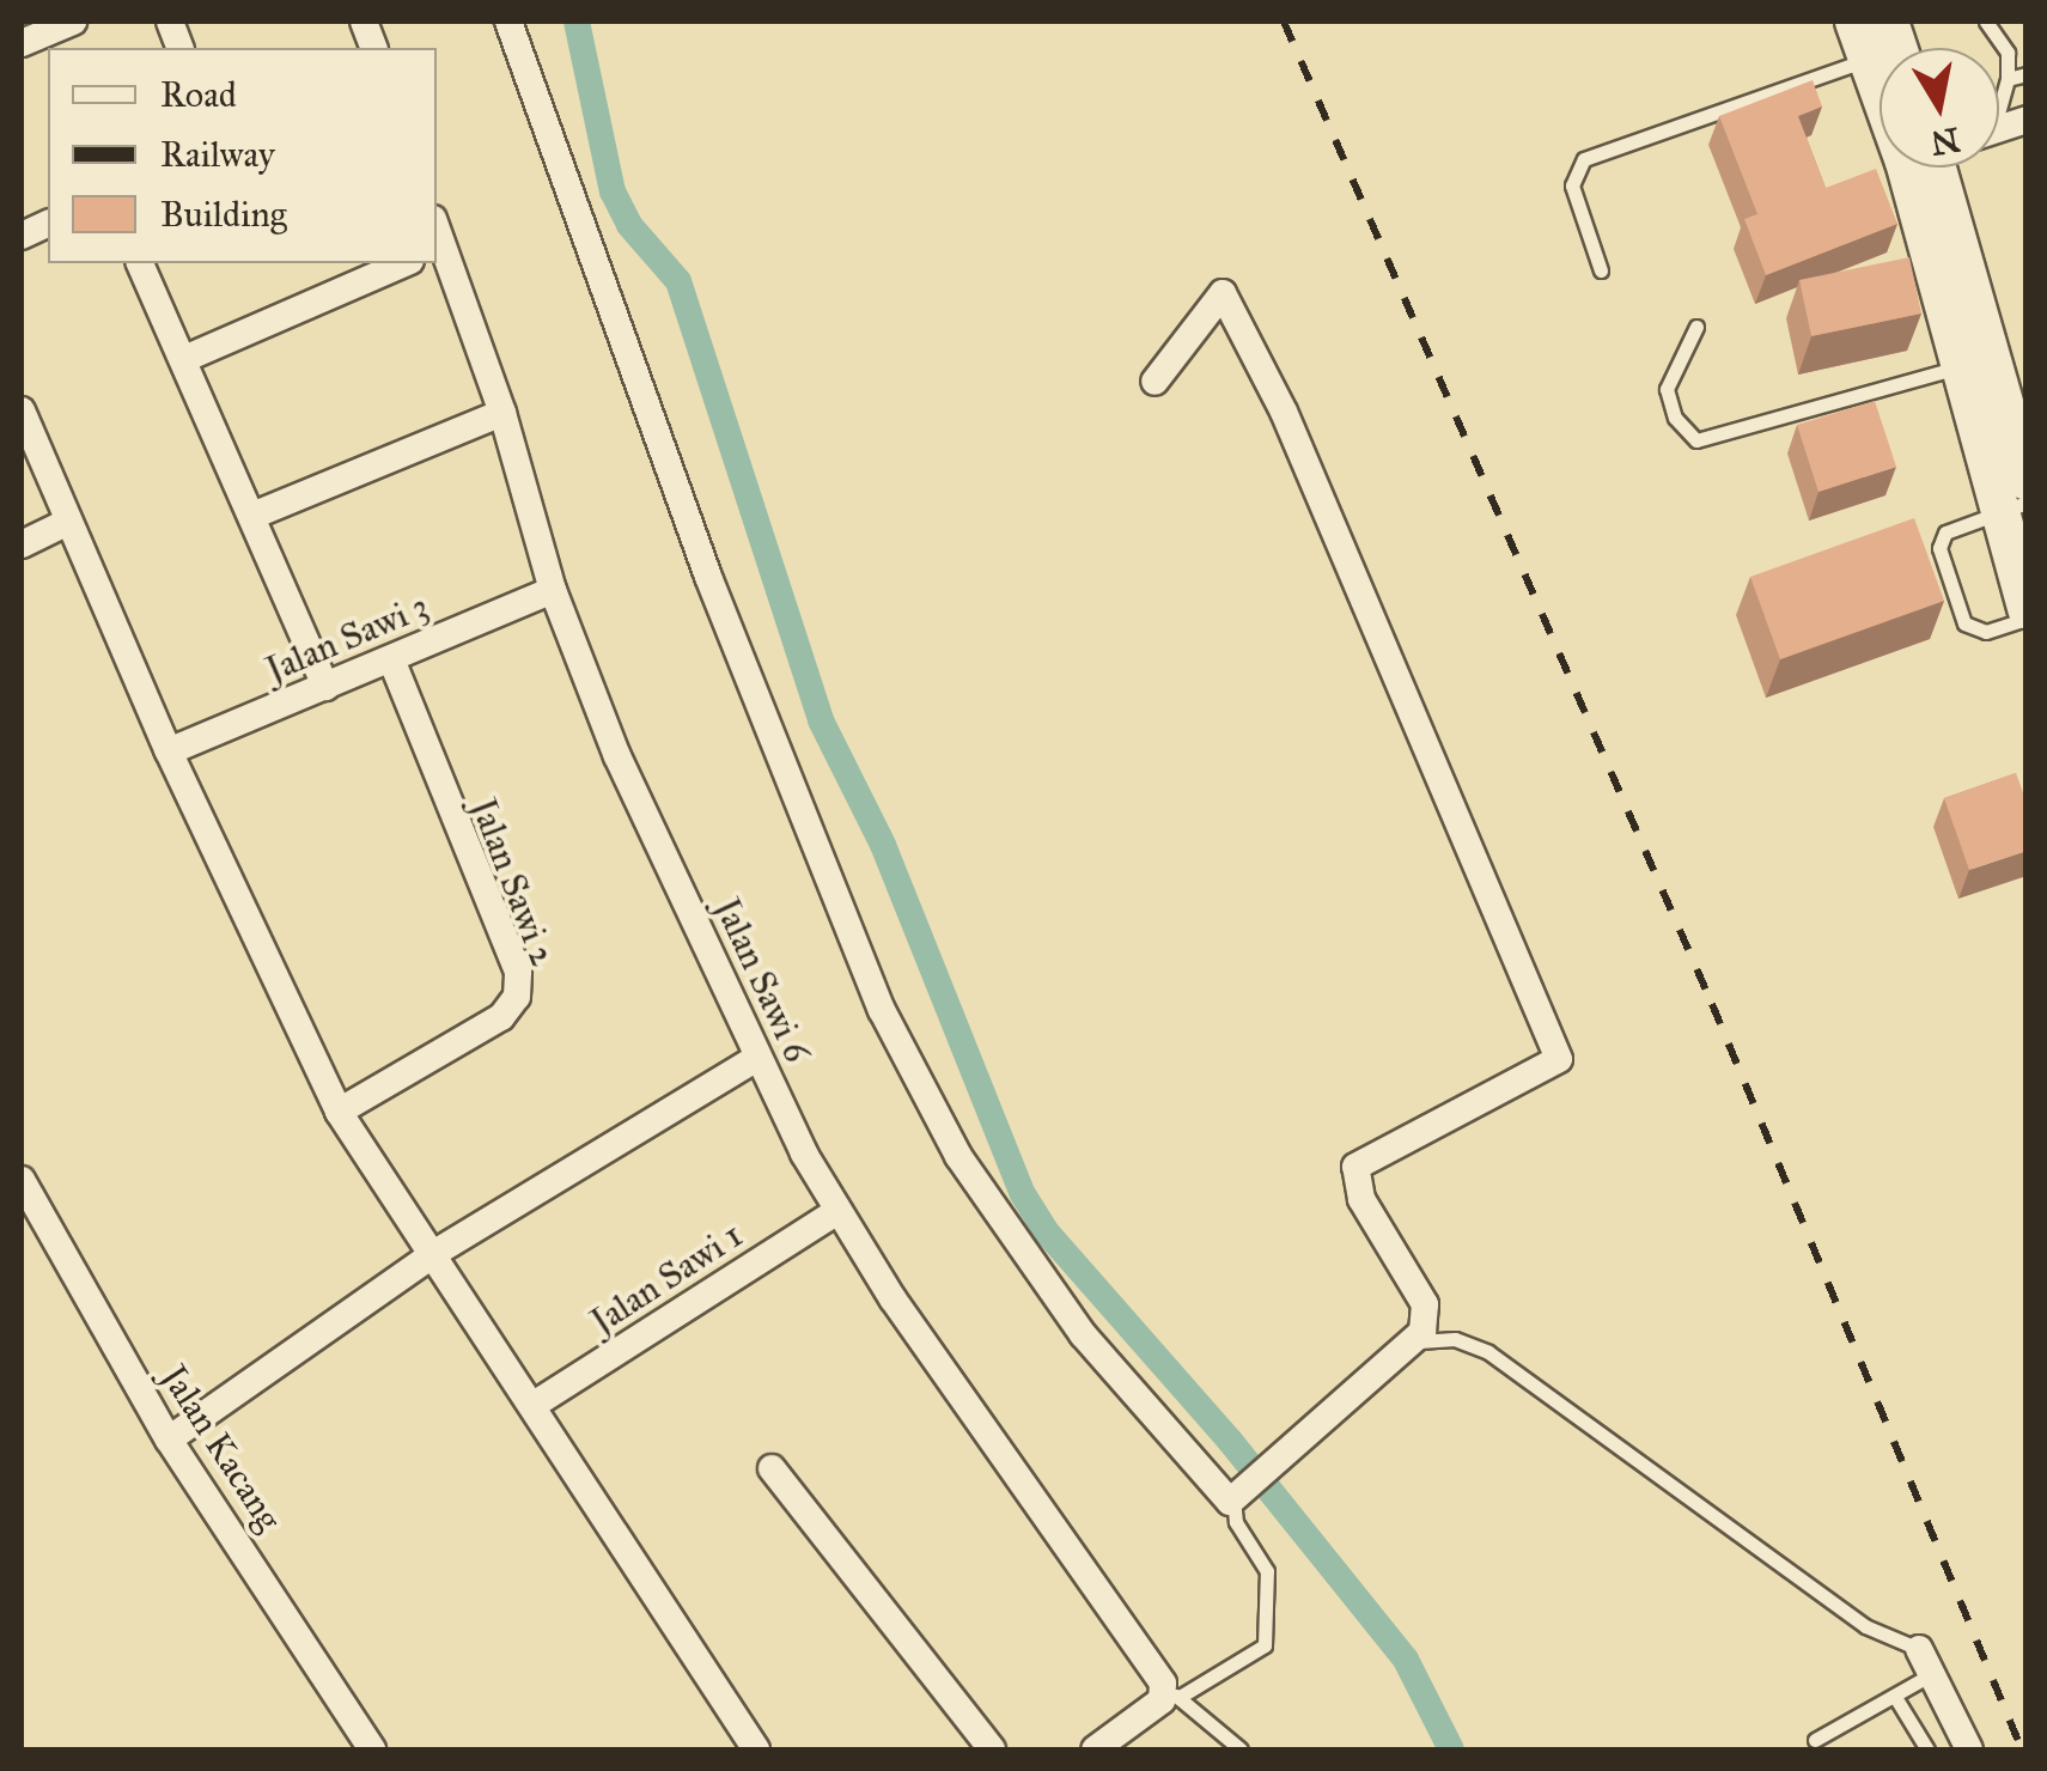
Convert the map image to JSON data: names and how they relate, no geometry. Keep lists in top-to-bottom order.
{
  "streets": {
    "street": [
      "Jalan Sawi 3",
      "Jalan Sawi 2",
      "Jalan Sawi 6",
      "Jalan Sawi 1",
      "Jalan Kacang"
    ]
  },
  "crossings": [
    ["Jalan Sawi 3", "Jalan Sawi 2"],
    ["Jalan Sawi 3", "Jalan Sawi 6"],
    ["Jalan Sawi 6", "Jalan Sawi 1"]
  ],
  "legend": ["Road", "Railway", "Building"],
  "north": "bottom"
}
